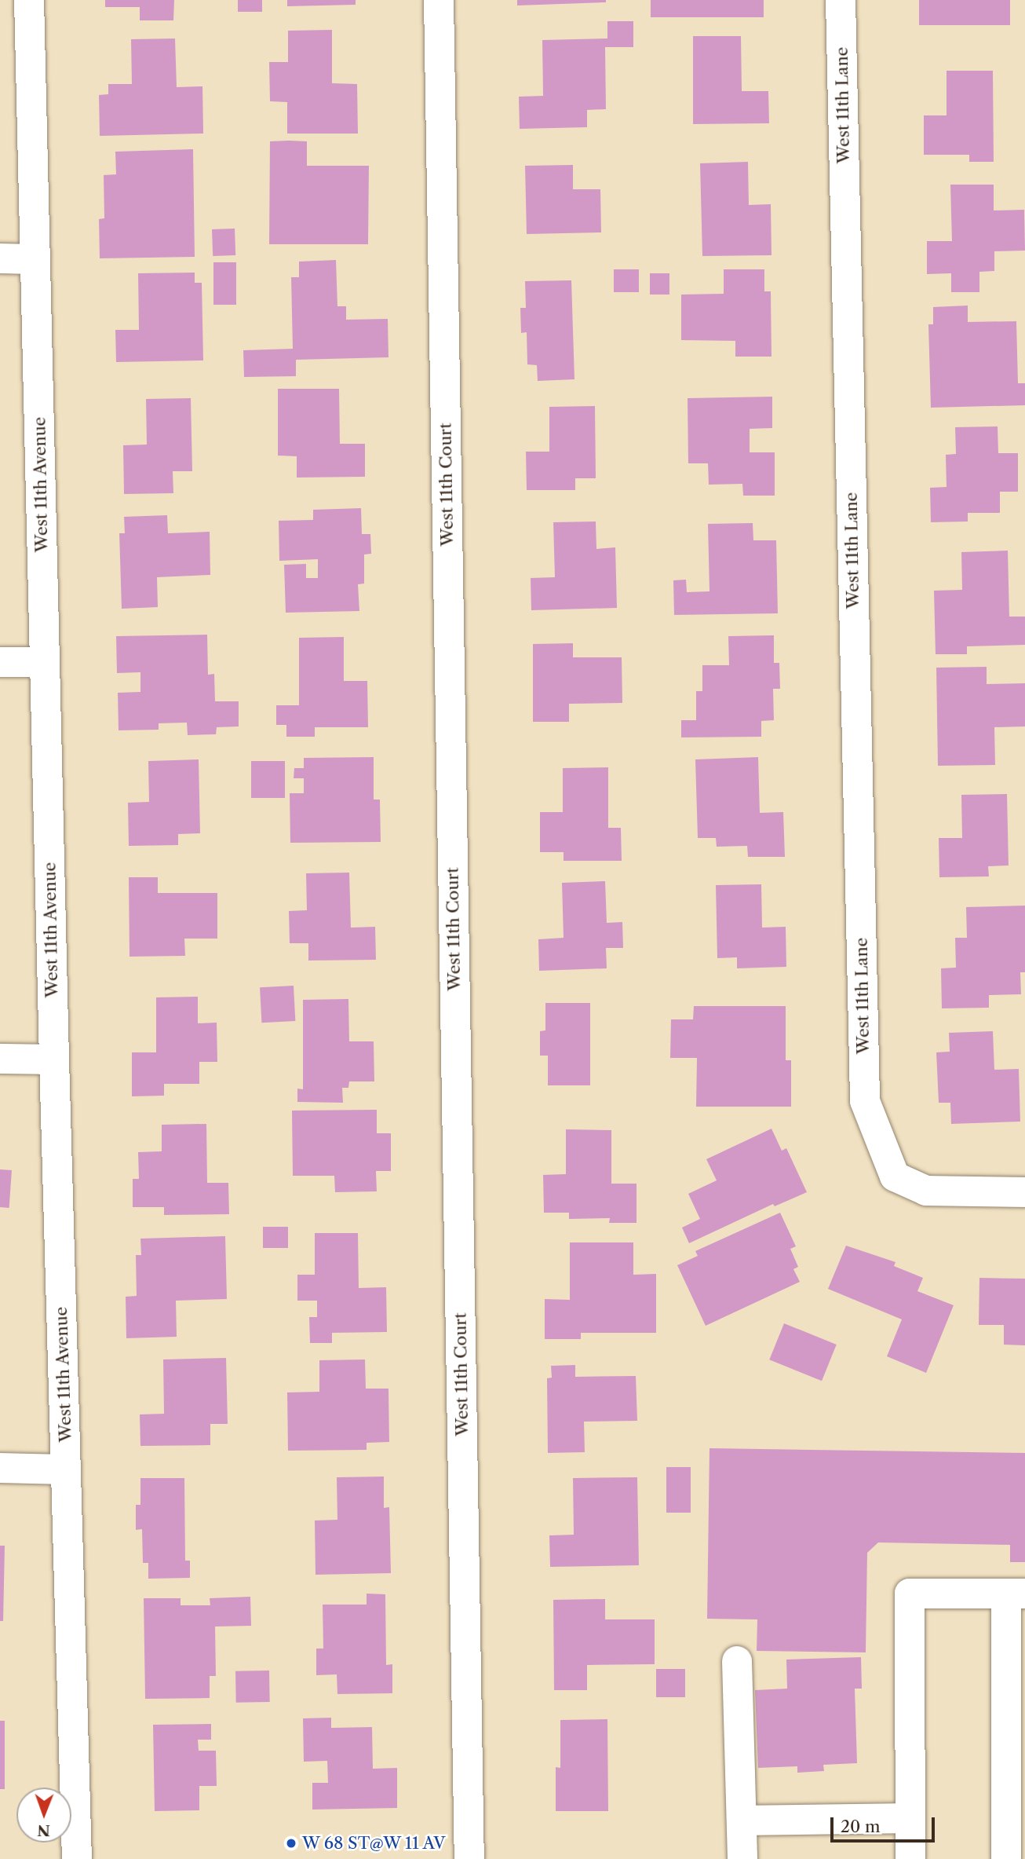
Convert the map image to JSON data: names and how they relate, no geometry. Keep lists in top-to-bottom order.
{
  "streets": {
    "street": ["West 11th Lane", "West 11th Avenue", "West 11th Court"]
  },
  "places": ["W 68 ST@W 11 AV"],
  "scale_bar": "20 m",
  "north": "bottom"
}
